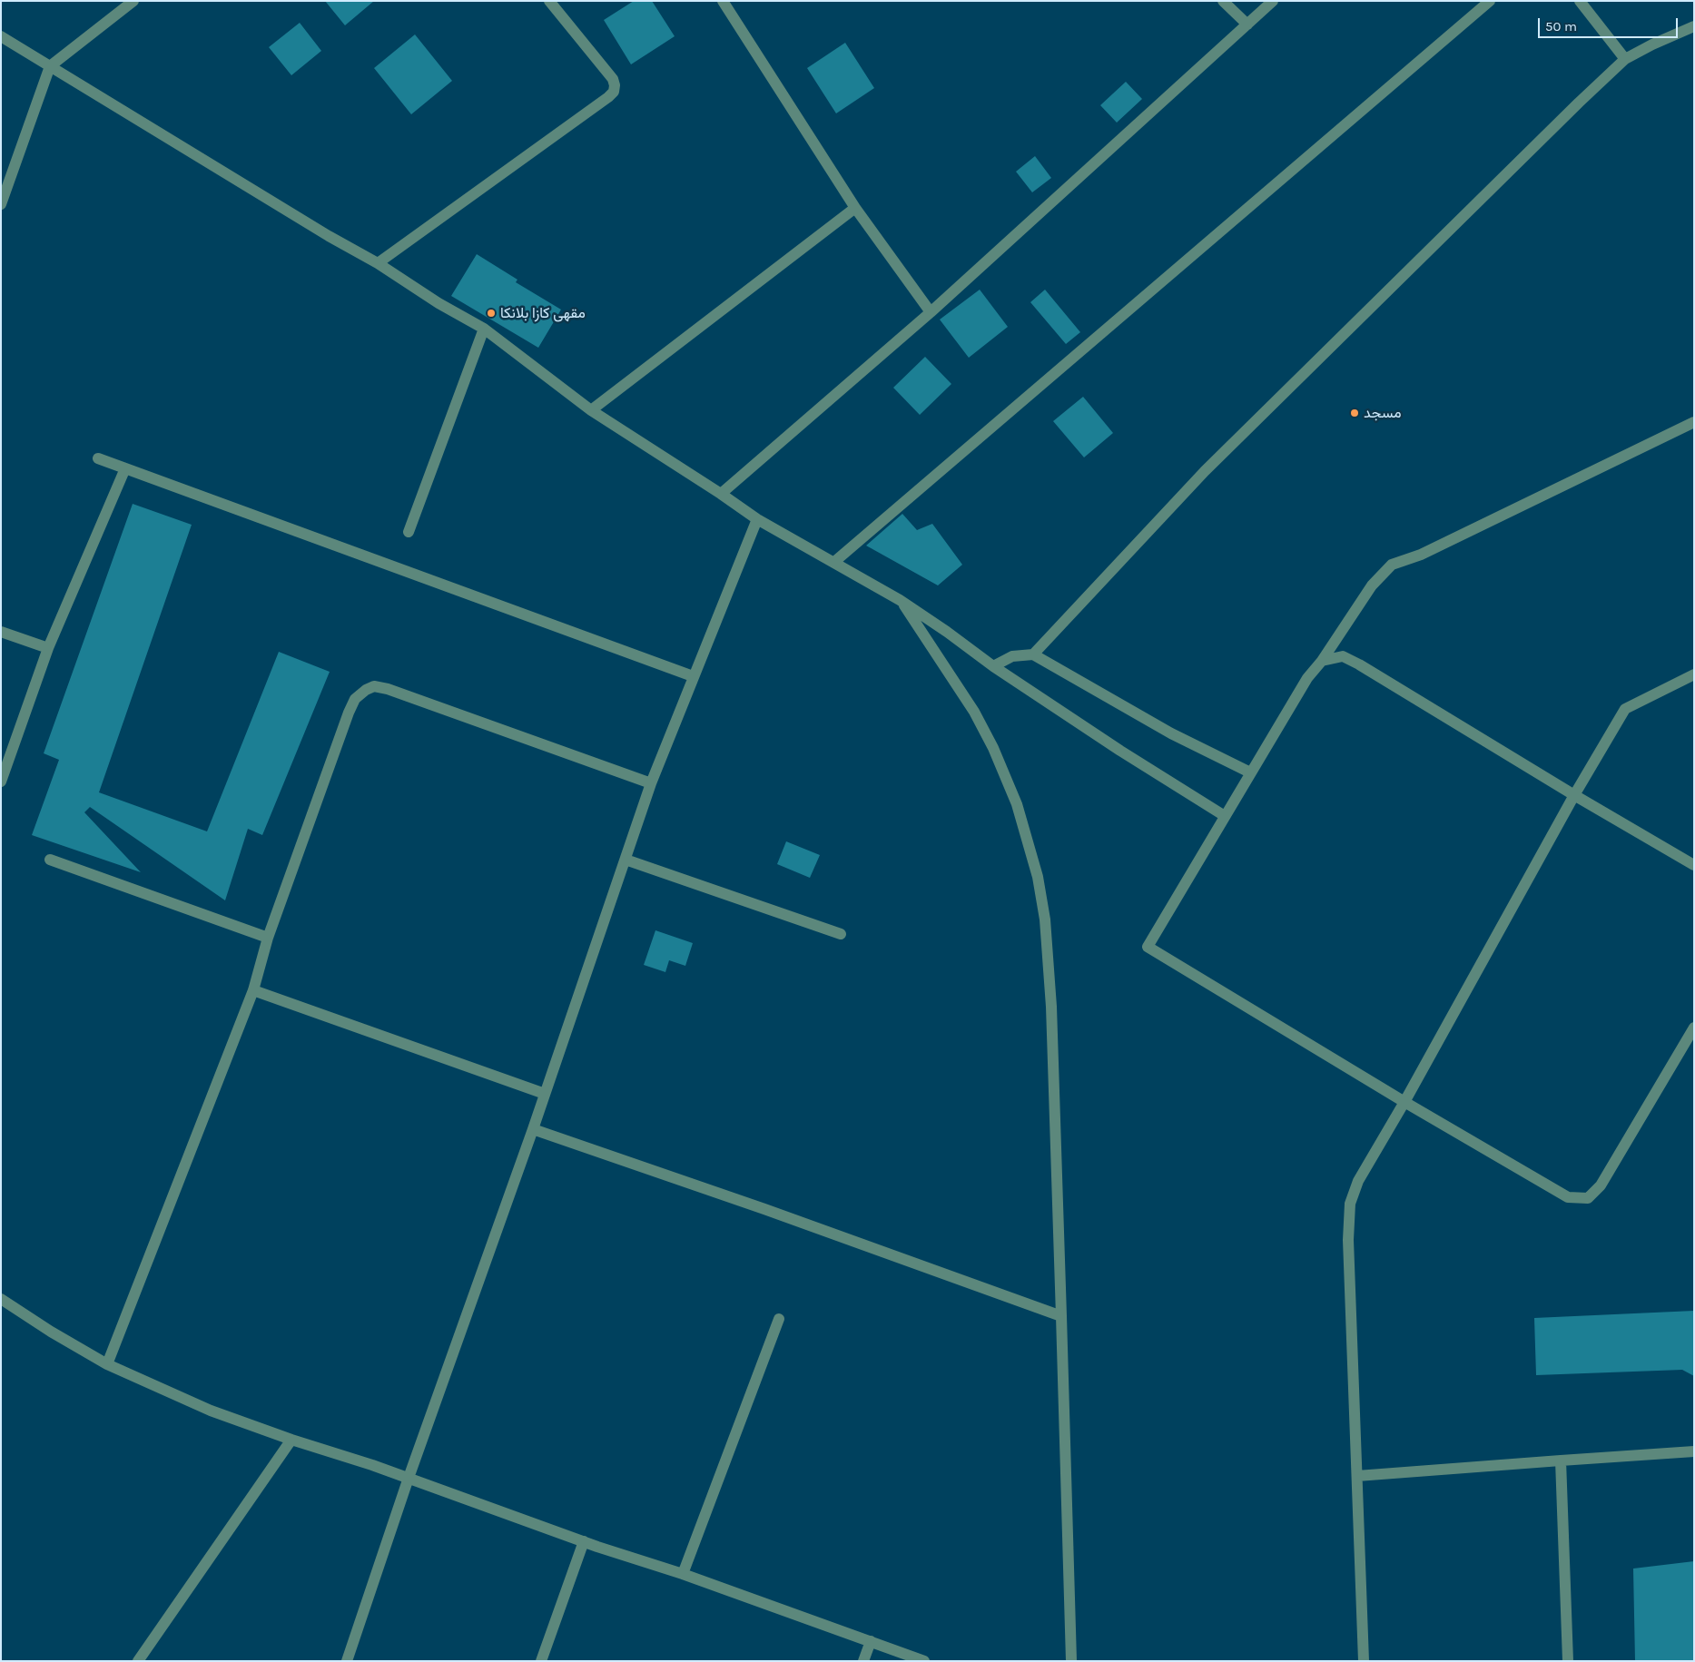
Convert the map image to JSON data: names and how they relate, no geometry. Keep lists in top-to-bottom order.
{
  "places": ["مقهى كازا بلانكا", "مسجد"],
  "scale_bar": "50 m"
}
